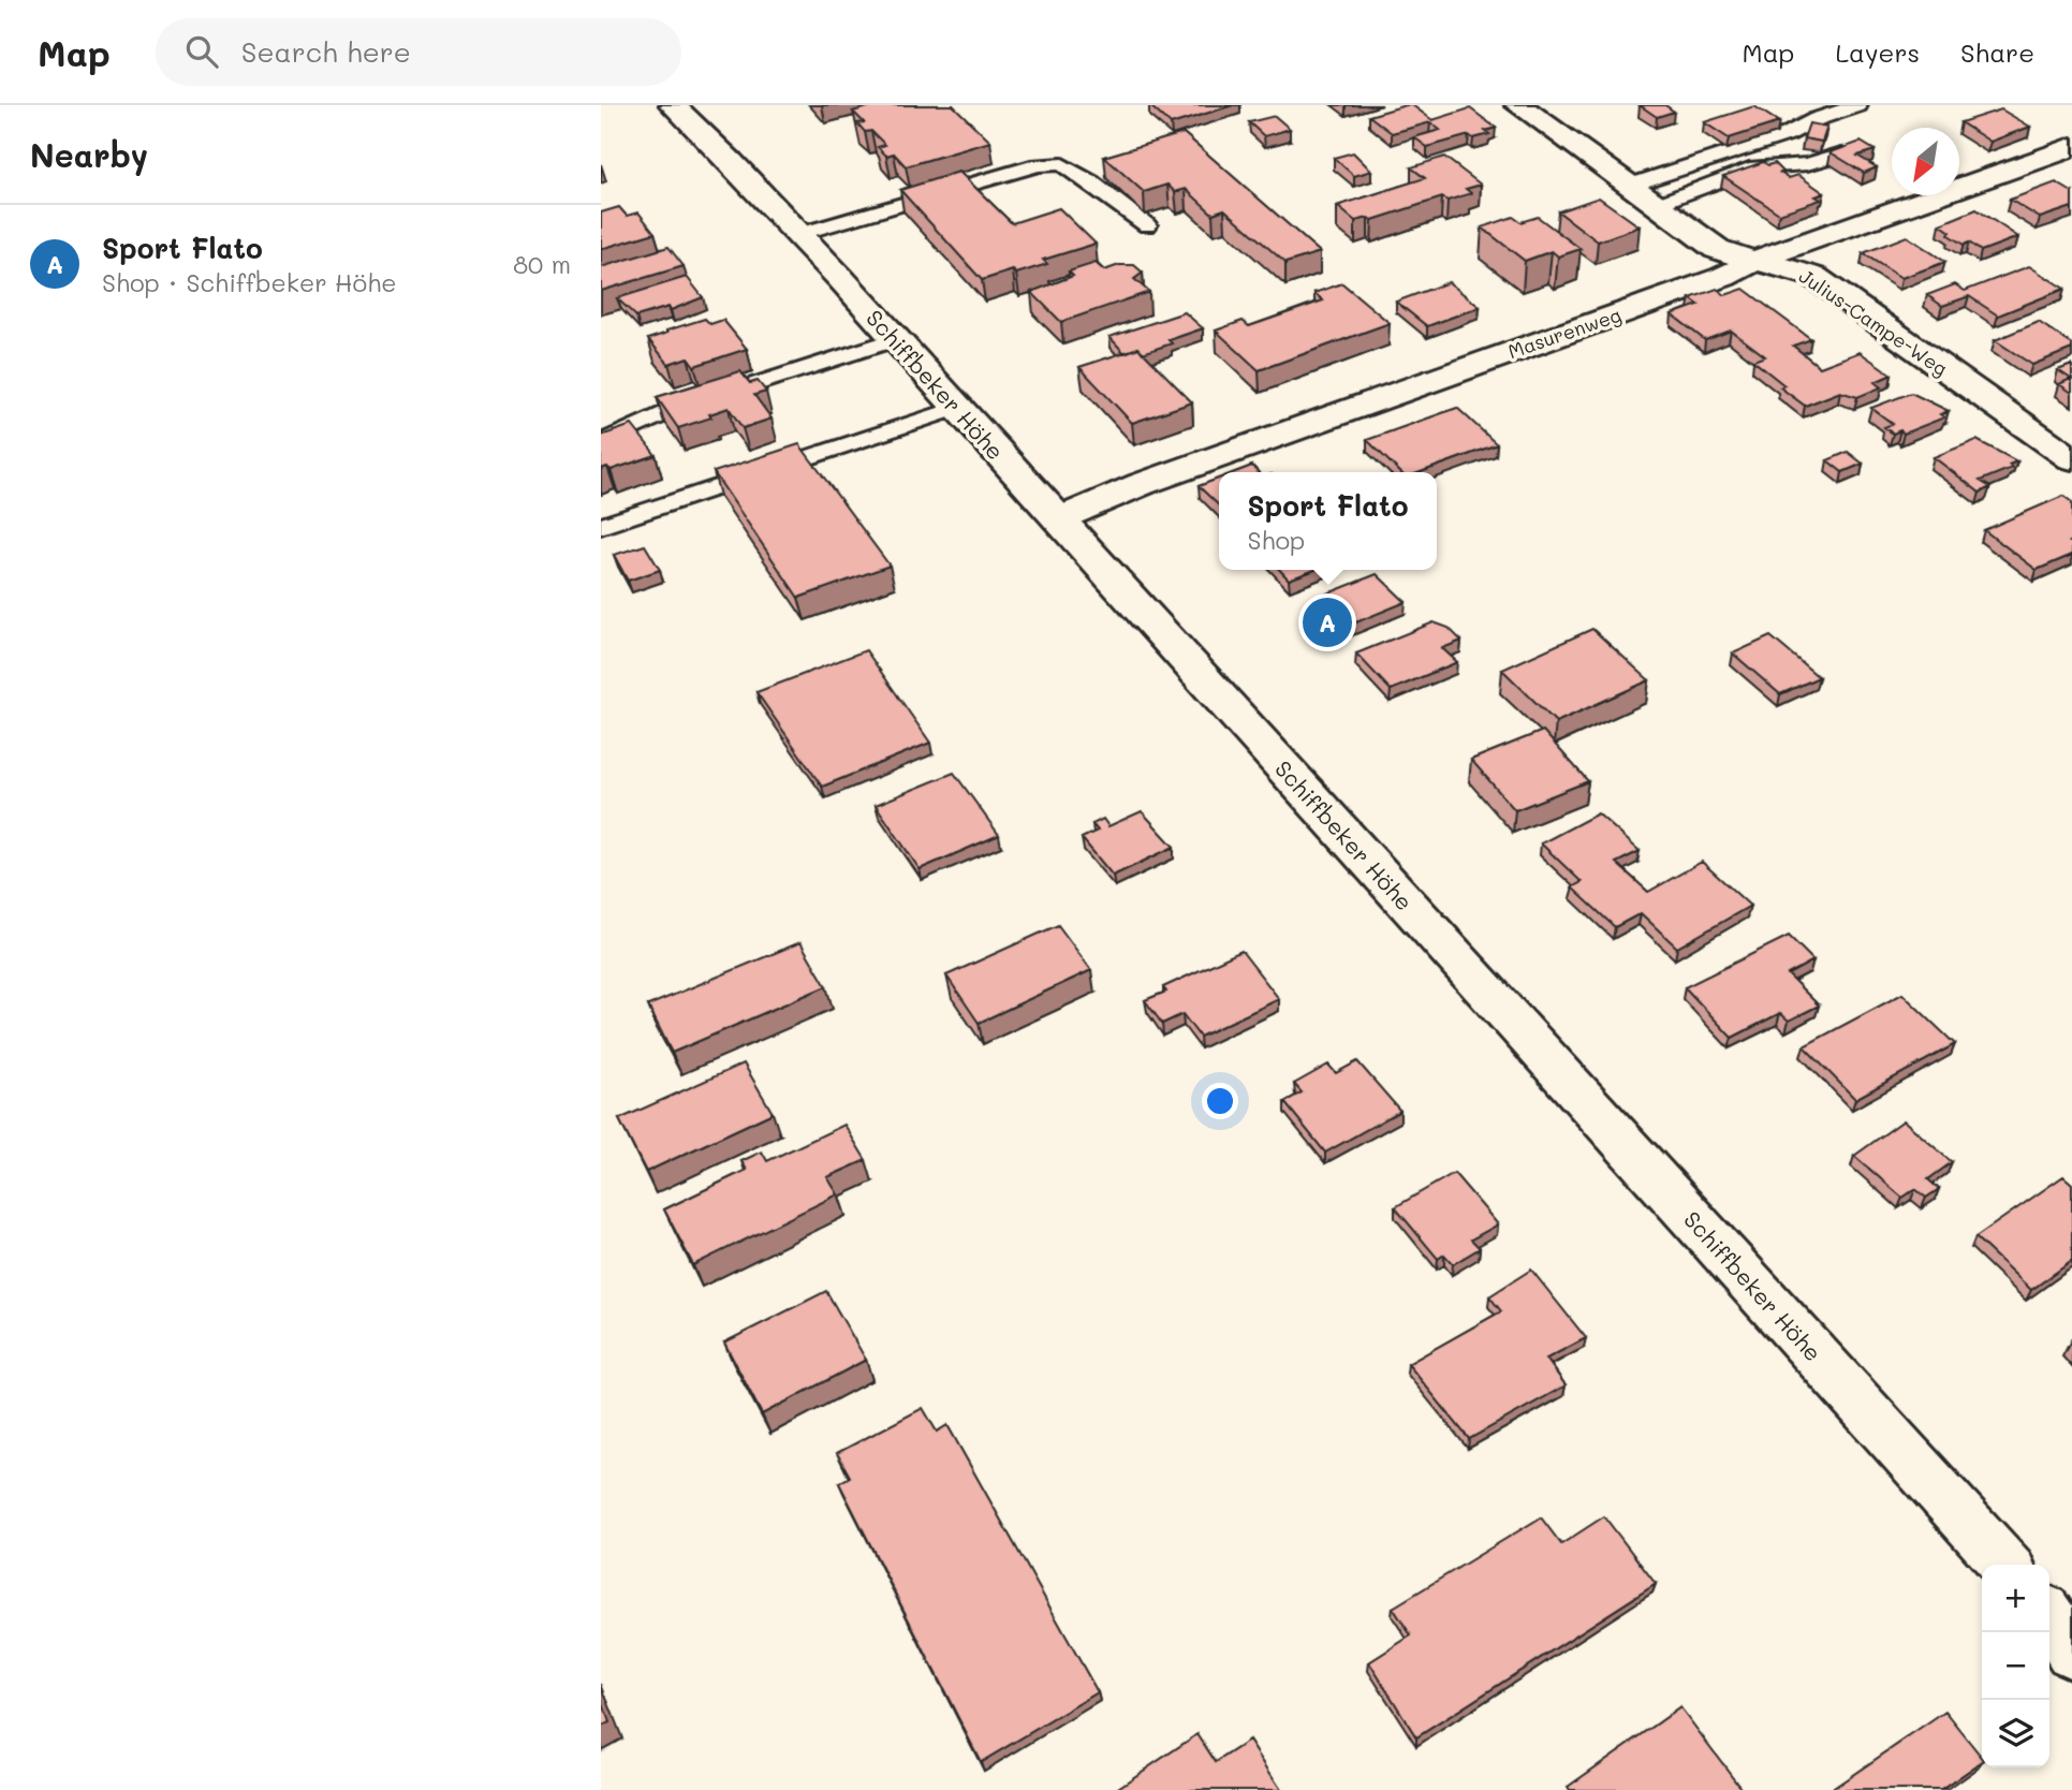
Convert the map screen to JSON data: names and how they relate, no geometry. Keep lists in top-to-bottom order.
{
  "streets": {
    "main road": ["Julius-Campe-Weg", "Masurenweg", "Schiffbeker Höhe"]
  },
  "crossings": [
    ["Julius-Campe-Weg", "Masurenweg"],
    ["Masurenweg", "Schiffbeker Höhe"]
  ],
  "north": "bottom left",
  "page": {
    "header": "Map",
    "search": "Search here",
    "nav": ["Map", "Layers", "Share"],
    "heading": "Nearby",
    "list": [
      {
        "mark": "A",
        "name": "Sport Flato",
        "note": "Shop · Schiffbeker Höhe",
        "value": "80 m"
      }
    ],
    "popup": ["Sport Flato", "Shop"],
    "pins": "A",
    "map_buttons": ["+", "−"]
  }
}
